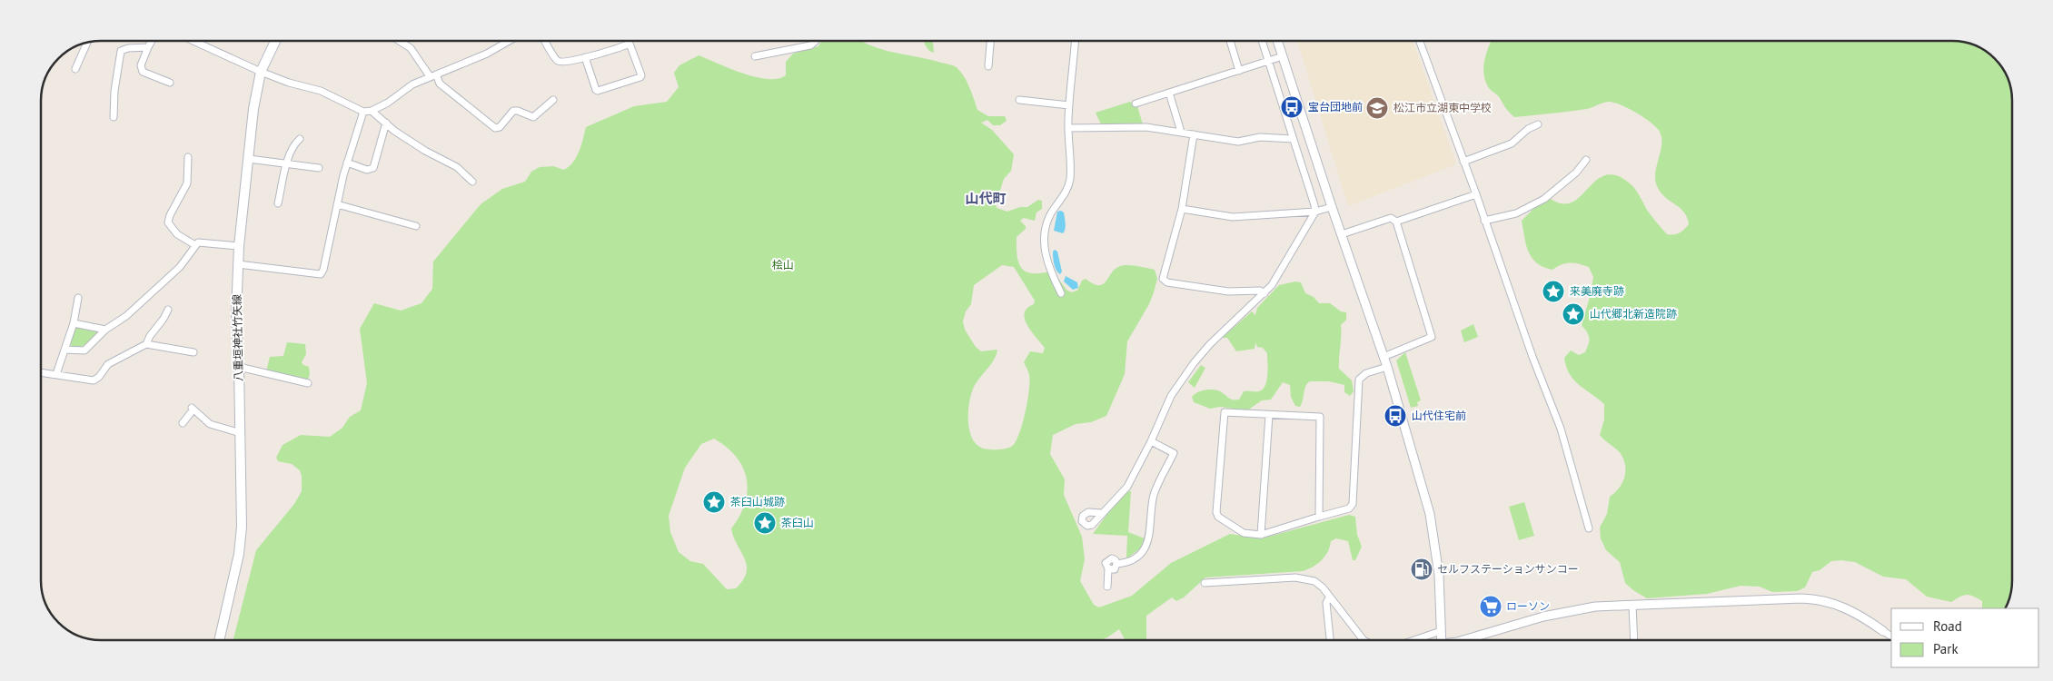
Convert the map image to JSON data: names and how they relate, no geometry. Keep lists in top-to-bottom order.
{
  "streets": {
    "main road": ["八重垣神社竹矢線"]
  },
  "districts": ["山代町"],
  "parks": ["桧山"],
  "places": {
    "bus stop": ["宝台団地前", "山代住宅前"],
    "school or university": ["松江市立湖東中学校"],
    "place": [
      "来美廃寺跡",
      "山代郷北新造院跡",
      "茶臼山城跡",
      "茶臼山"
    ],
    "fuel station": ["セルフステーションサンコー"],
    "supermarket": ["ローソン"]
  },
  "legend": ["Road", "Park"]
}
